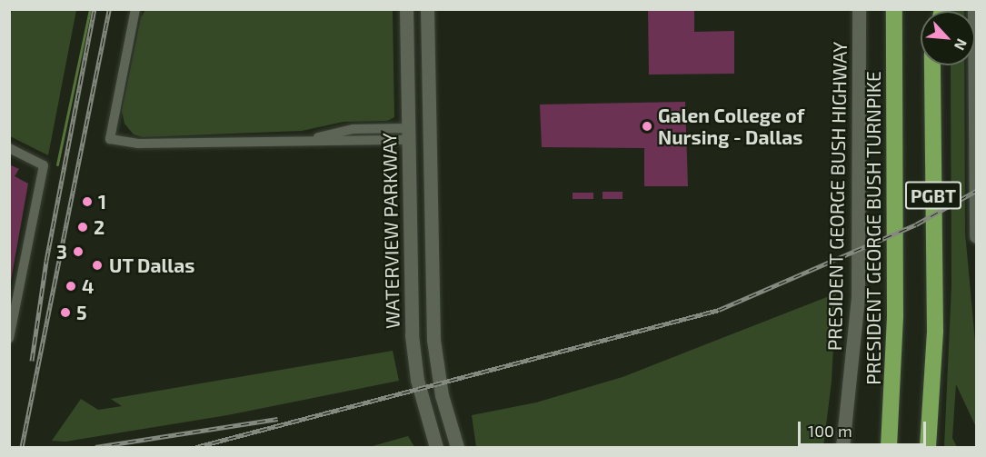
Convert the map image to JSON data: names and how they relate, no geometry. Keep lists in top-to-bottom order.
{
  "streets": {
    "highway": ["PGBT", "PRESIDENT GEORGE BUSH TURNPIKE"],
    "main road": ["PRESIDENT GEORGE BUSH HIGHWAY", "WATERVIEW PARKWAY"]
  },
  "places": [
    "Galen College of Nursing - Dallas",
    "1",
    "2",
    "3",
    "UT Dallas",
    "4",
    "5"
  ],
  "scale_bar": "100 m",
  "north": "bottom right"
}
